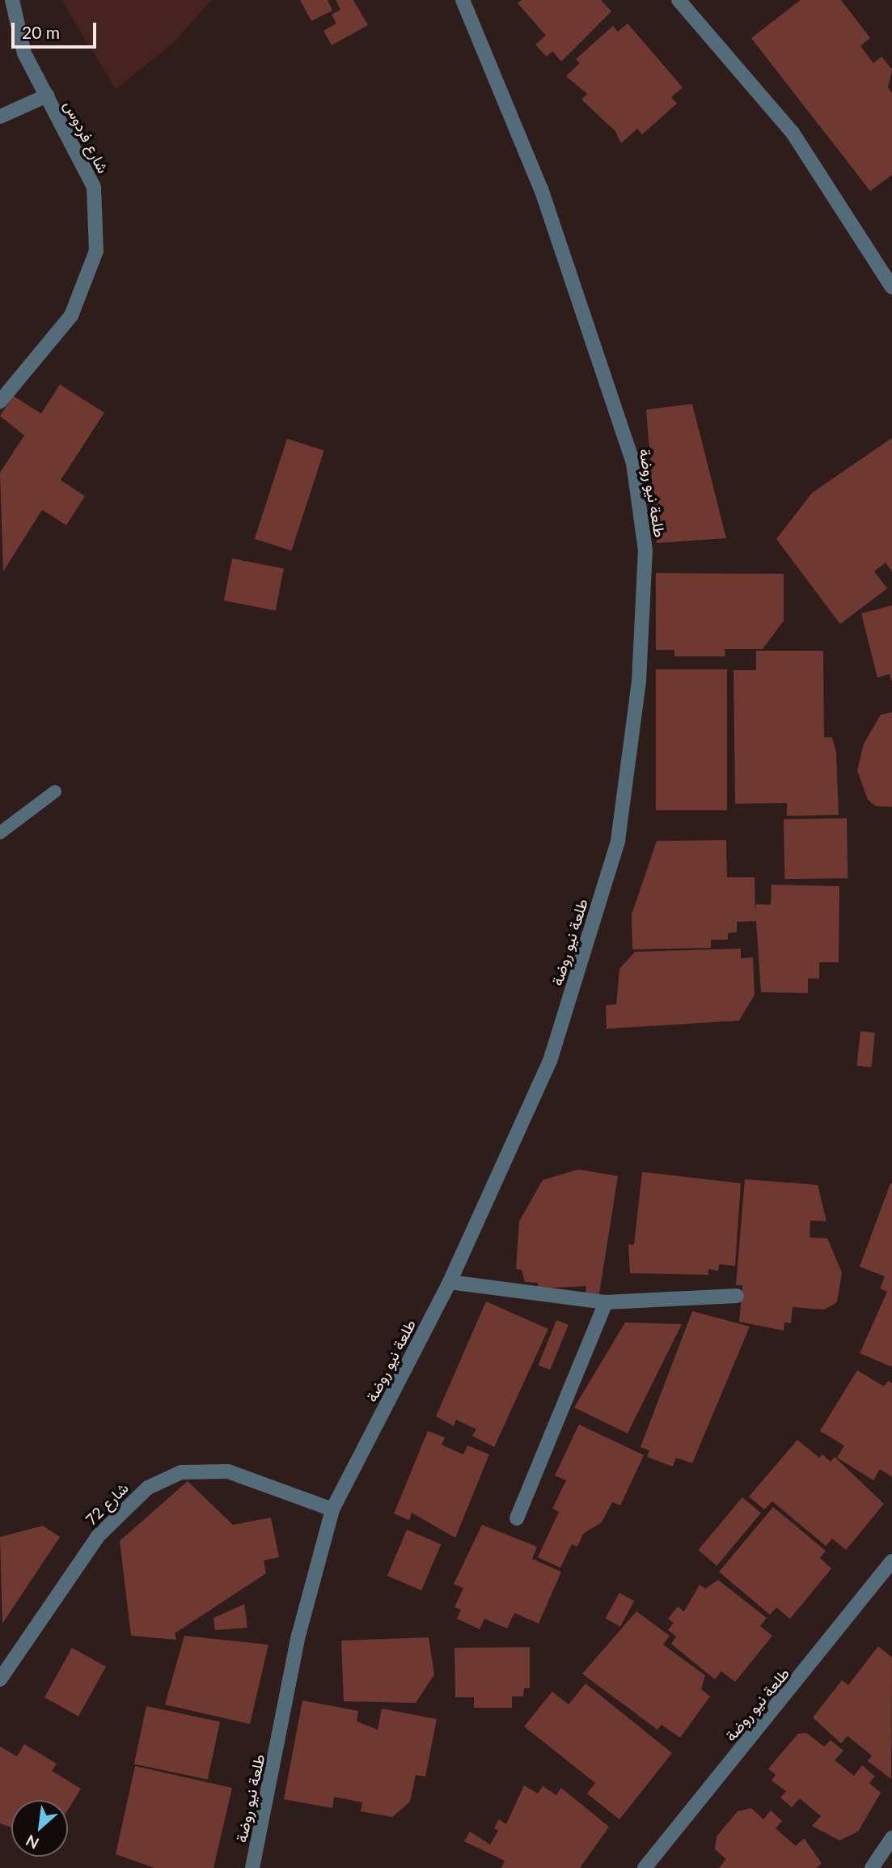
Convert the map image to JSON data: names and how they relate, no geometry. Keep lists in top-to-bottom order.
{
  "streets": {
    "street": ["شارع فردوس", "طلعة نيو روضة", "شارع 72"]
  },
  "crossings": [
    ["طلعة نيو روضة", "شارع 72"]
  ],
  "scale_bar": "20 m",
  "north": "bottom left"
}
